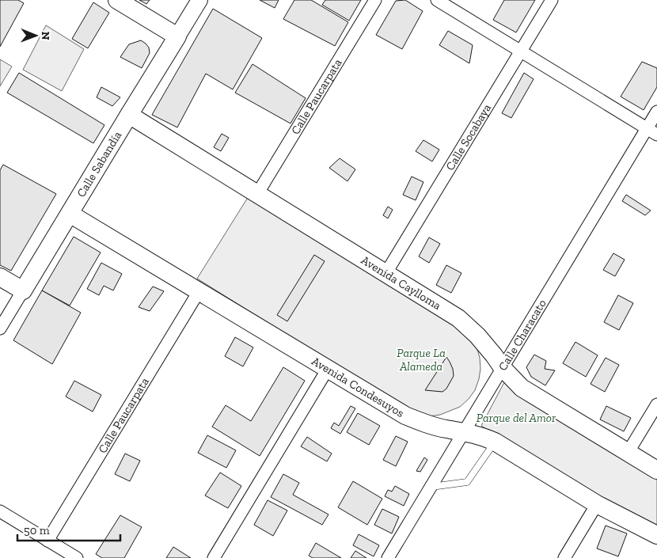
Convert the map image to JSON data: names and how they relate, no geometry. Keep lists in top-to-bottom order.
{
  "streets": {
    "main road": ["Calle Sabandía", "Avenida Caylloma", "Avenida Condesuyos"],
    "street": ["Calle Paucarpata", "Calle Socabaya", "Calle Characato"]
  },
  "crossings": [
    ["Calle Paucarpata", "Avenida Caylloma"],
    ["Calle Paucarpata", "Avenida Condesuyos"],
    ["Calle Socabaya", "Avenida Caylloma"],
    ["Calle Sabandía", "Avenida Caylloma"],
    ["Calle Sabandía", "Avenida Condesuyos"],
    ["Avenida Caylloma", "Calle Characato"],
    ["Calle Characato", "Avenida Condesuyos"]
  ],
  "parks": ["Parque La Alameda", "Parque del Amor"],
  "scale_bar": "50 m",
  "north": "right"
}
